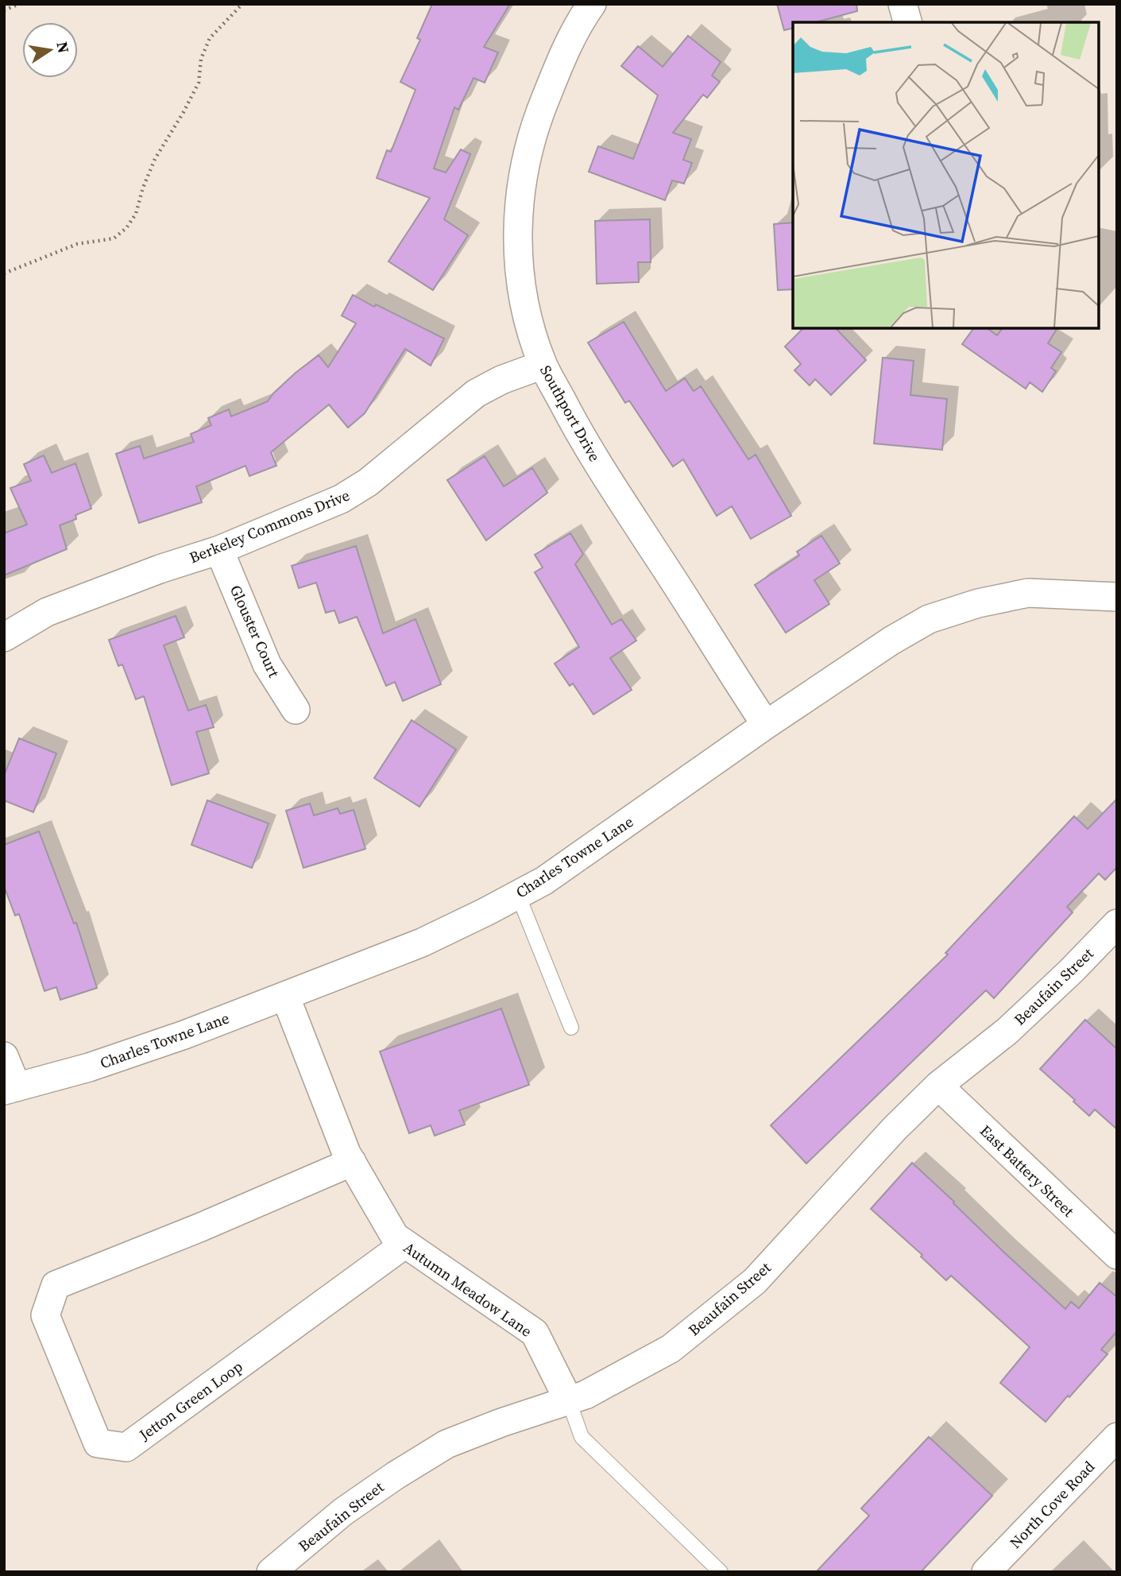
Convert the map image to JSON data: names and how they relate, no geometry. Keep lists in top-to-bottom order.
{
  "streets": {
    "street": [
      "Southport Drive",
      "Berkeley Commons Drive",
      "Glouster Court",
      "Charles Towne Lane",
      "Beaufain Street",
      "East Battery Street",
      "Autumn Meadow Lane",
      "Jetton Green Loop",
      "North Cove Road"
    ]
  },
  "crossings": [
    ["Southport Drive", "Berkeley Commons Drive"],
    ["Southport Drive", "Charles Towne Lane"],
    ["Berkeley Commons Drive", "Glouster Court"],
    ["Charles Towne Lane", "Autumn Meadow Lane"],
    ["Beaufain Street", "East Battery Street"],
    ["Beaufain Street", "Autumn Meadow Lane"],
    ["Autumn Meadow Lane", "Jetton Green Loop"]
  ],
  "north": "right"
}
